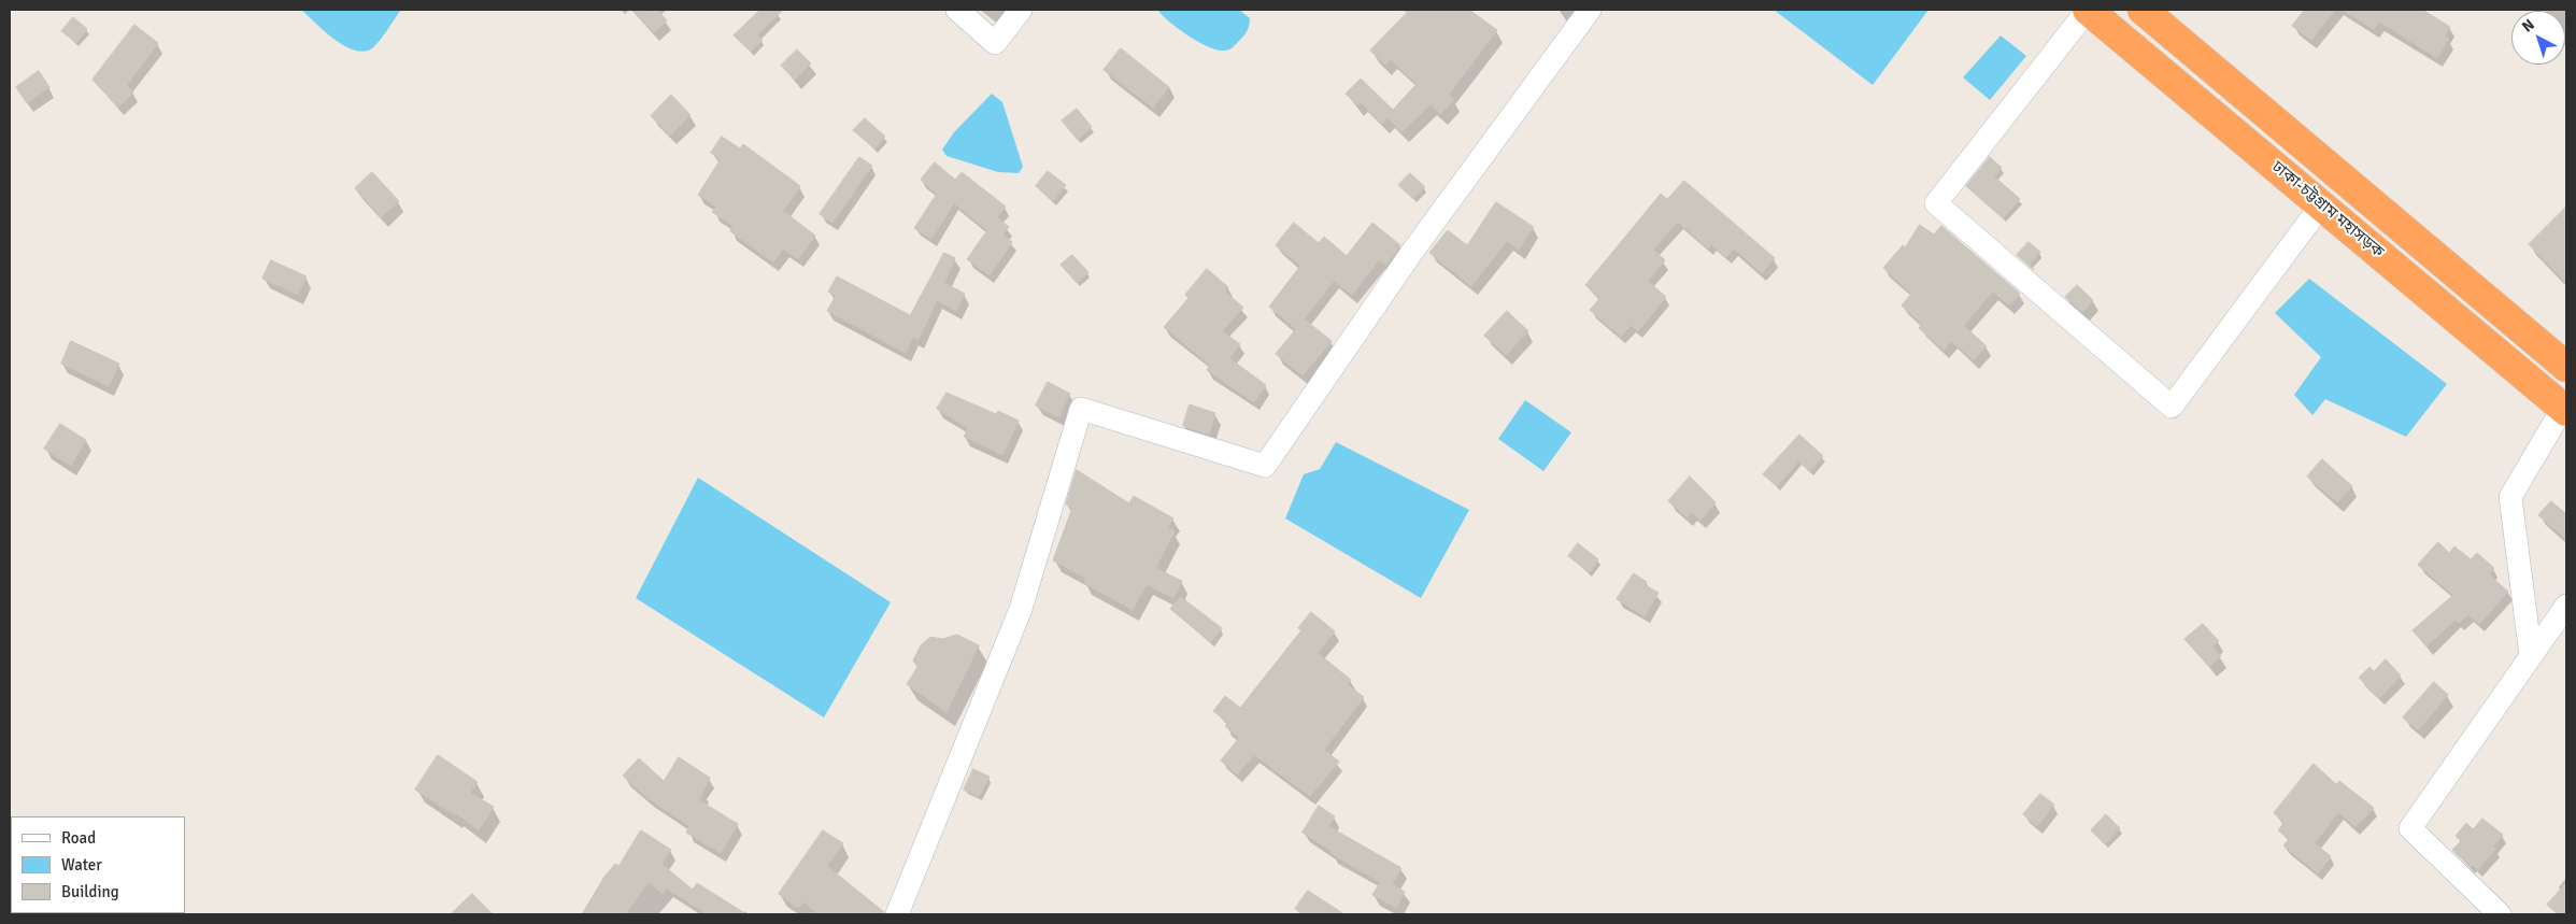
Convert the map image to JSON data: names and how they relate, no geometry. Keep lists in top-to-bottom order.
{
  "streets": {
    "highway": ["ঢাকা-চট্টগ্রাম মহাসড়ক"]
  },
  "legend": ["Road", "Water", "Building"],
  "north": "top left"
}
